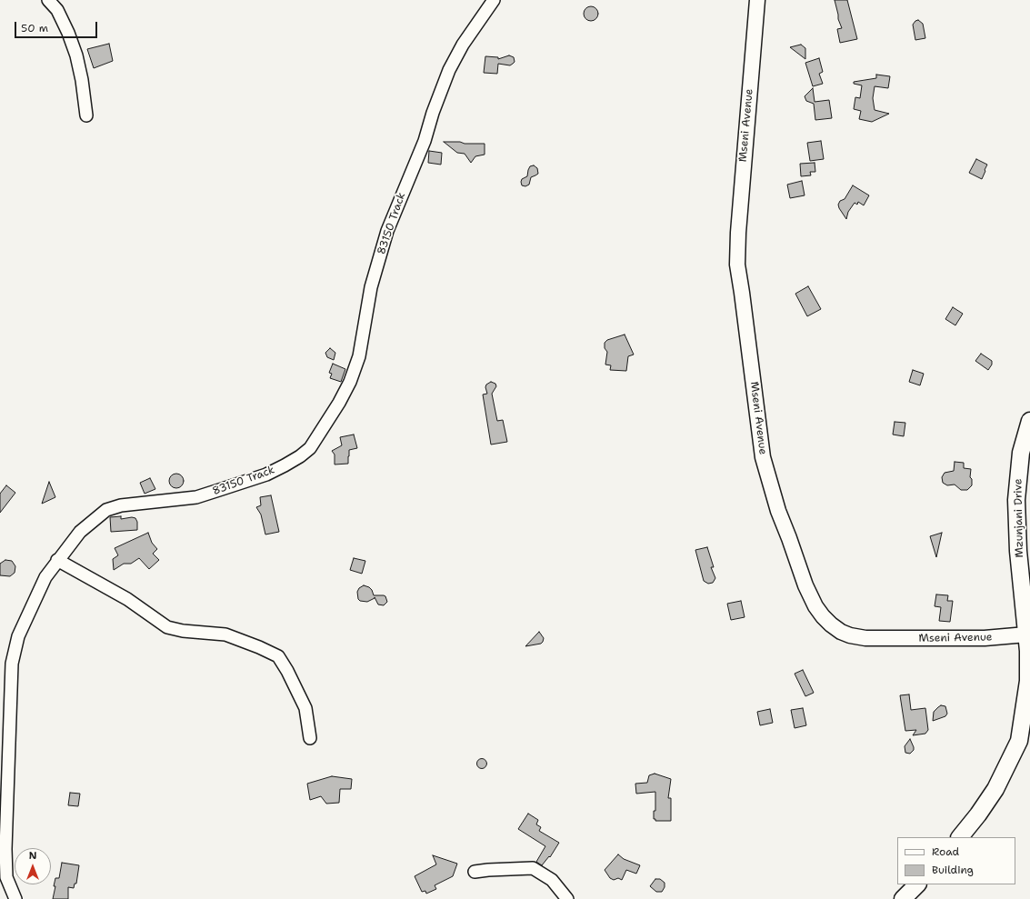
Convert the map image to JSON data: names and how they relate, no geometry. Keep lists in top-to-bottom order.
{
  "streets": {
    "main road": ["Mzunjani Drive"],
    "street": ["Mseni Avenue", "83150 Track"]
  },
  "crossings": [
    ["Mseni Avenue", "Mzunjani Drive"]
  ],
  "legend": ["Road", "Building"],
  "scale_bar": "50 m",
  "north": "top"
}
